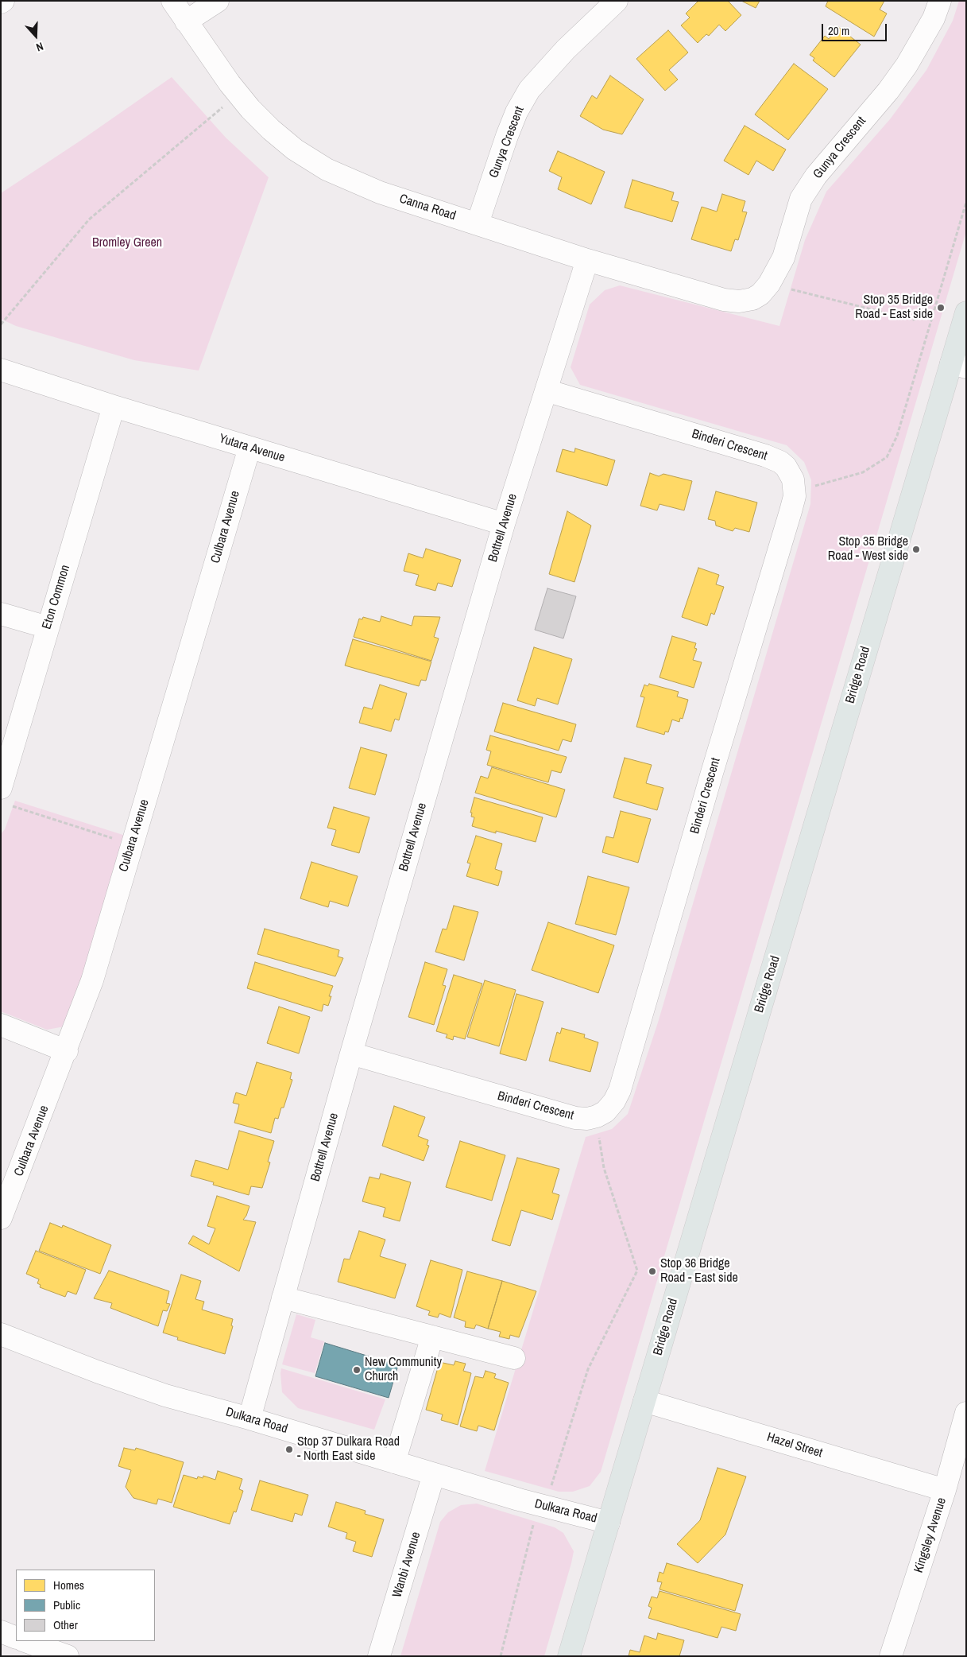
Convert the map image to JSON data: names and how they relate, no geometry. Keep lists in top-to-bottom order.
{
  "streets": {
    "main road": ["Bridge Road"],
    "street": [
      "Gunya Crescent",
      "Canna Road",
      "Binderi Crescent",
      "Yutara Avenue",
      "Culbara Avenue",
      "Bottrell Avenue",
      "Eton Common",
      "Dulkara Road",
      "Hazel Street",
      "Kingsley Avenue",
      "Wanbi Avenue"
    ]
  },
  "crossings": [
    ["Gunya Crescent", "Canna Road"],
    ["Canna Road", "Bottrell Avenue"],
    ["Binderi Crescent", "Bottrell Avenue"],
    ["Yutara Avenue", "Culbara Avenue"],
    ["Yutara Avenue", "Bottrell Avenue"],
    ["Yutara Avenue", "Eton Common"],
    ["Bottrell Avenue", "Dulkara Road"],
    ["Bridge Road", "Dulkara Road"],
    ["Bridge Road", "Hazel Street"],
    ["Dulkara Road", "Wanbi Avenue"],
    ["Hazel Street", "Kingsley Avenue"]
  ],
  "parks": ["Bromley Green"],
  "places": [
    "Stop 35 Bridge Road - East side",
    "Stop 35 Bridge Road - West side",
    "Stop 36 Bridge Road - East side",
    "New Community Church",
    "Stop 37 Dulkara Road - North East side"
  ],
  "legend": ["Homes", "Public", "Other"],
  "scale_bar": "20 m",
  "north": "bottom"
}
